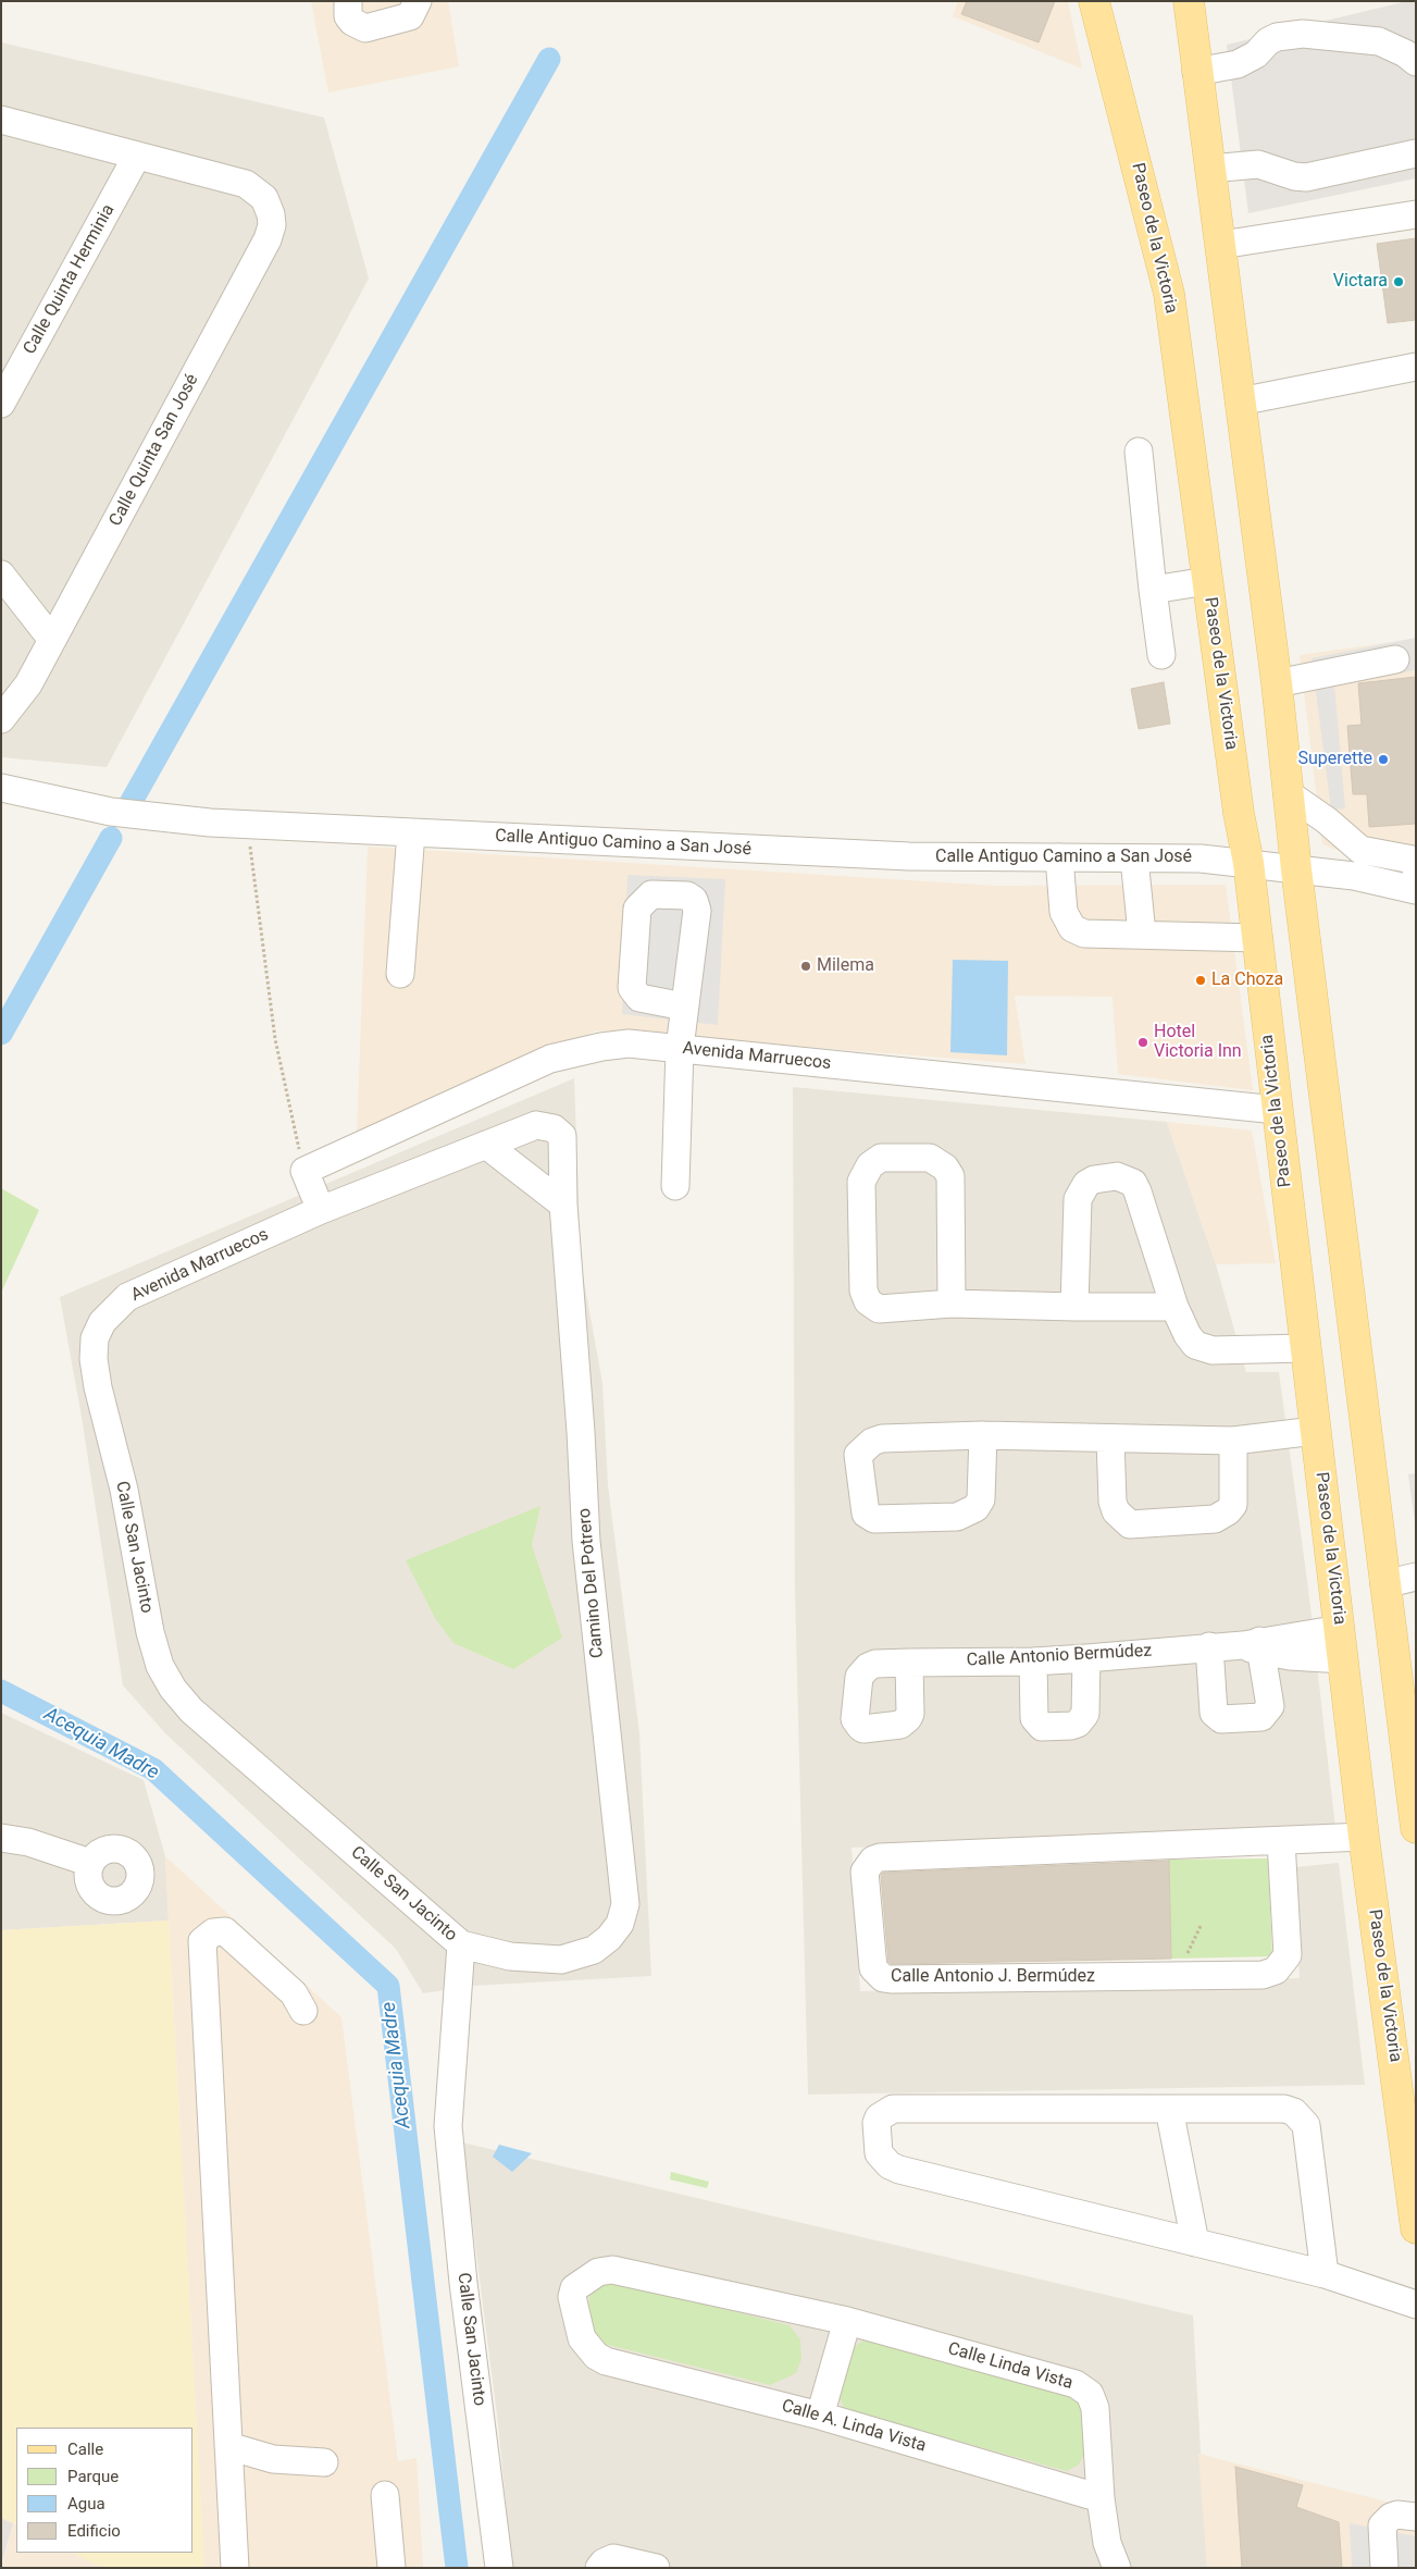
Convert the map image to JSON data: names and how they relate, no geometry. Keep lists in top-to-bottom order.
{
  "streets": {
    "main road": ["Paseo de la Victoria"],
    "street": [
      "Calle Quinta Herminia",
      "Calle Quinta San José",
      "Calle Antiguo Camino a San José",
      "Avenida Marruecos",
      "Calle San Jacinto",
      "Camino Del Potrero",
      "Calle Antonio Bermúdez",
      "Calle Antonio J. Bermúdez",
      "Calle Linda Vista",
      "Calle A. Linda Vista"
    ]
  },
  "crossings": [
    ["Paseo de la Victoria", "Calle Antiguo Camino a San José"],
    ["Paseo de la Victoria", "Avenida Marruecos"],
    ["Paseo de la Victoria", "Calle Antonio Bermúdez"],
    ["Paseo de la Victoria", "Calle Antonio J. Bermúdez"],
    ["Calle Quinta Herminia", "Calle Quinta San José"],
    ["Avenida Marruecos", "Calle San Jacinto"],
    ["Avenida Marruecos", "Camino Del Potrero"],
    ["Calle San Jacinto", "Camino Del Potrero"],
    ["Calle Linda Vista", "Calle A. Linda Vista"]
  ],
  "water": ["Acequia Madre"],
  "places": [
    "Victara",
    "Superette",
    "Milema",
    "La Choza",
    "Hotel Victoria Inn"
  ],
  "legend": [
    "Calle",
    "Parque",
    "Agua",
    "Edificio"
  ]
}
